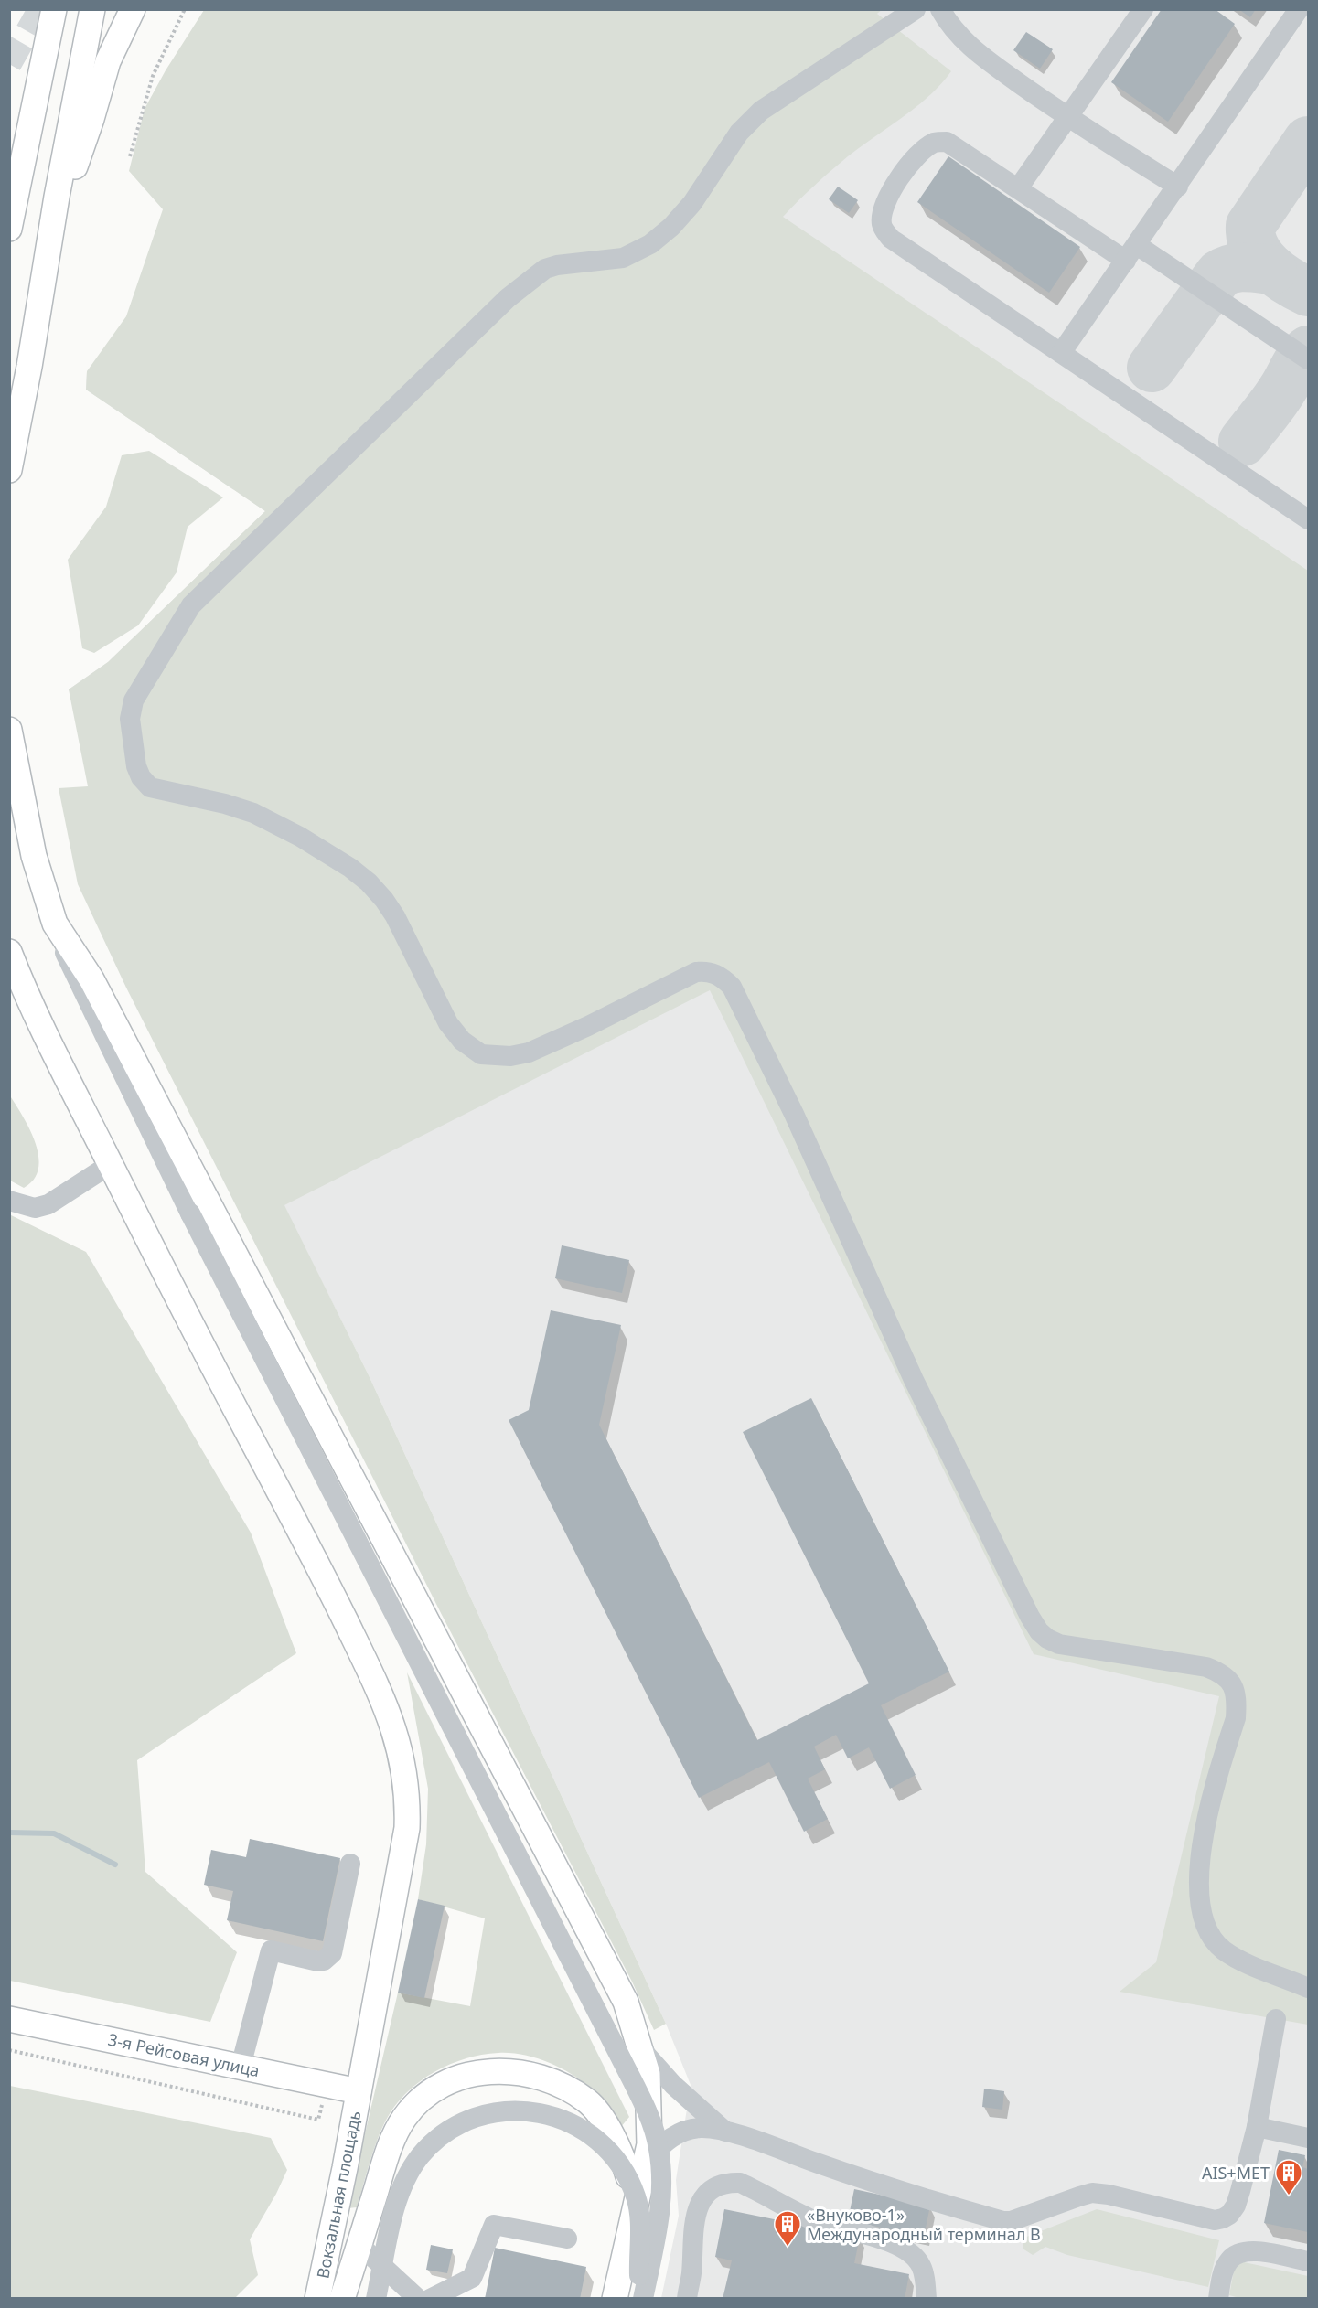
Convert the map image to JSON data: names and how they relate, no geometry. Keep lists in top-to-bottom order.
{
  "streets": {
    "main road": ["3-я Рейсовая улица", "Вокзальная площадь"]
  },
  "crossings": [
    ["3-я Рейсовая улица", "Вокзальная площадь"]
  ],
  "places": {
    "building": ["AIS+MET", "«Внуково-1» Международный терминал B"]
  }
}
